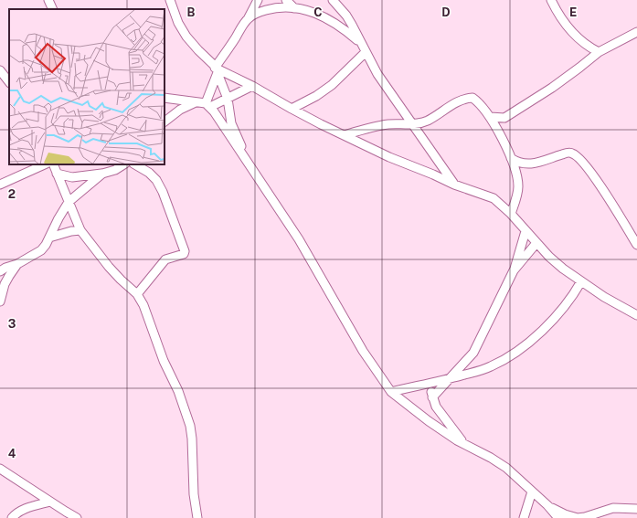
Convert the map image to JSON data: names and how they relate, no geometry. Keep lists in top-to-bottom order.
{
  "grid": {
    "columns": [
      "B",
      "C",
      "D",
      "E"
    ],
    "rows": ["2", "3", "4"]
  }
}
